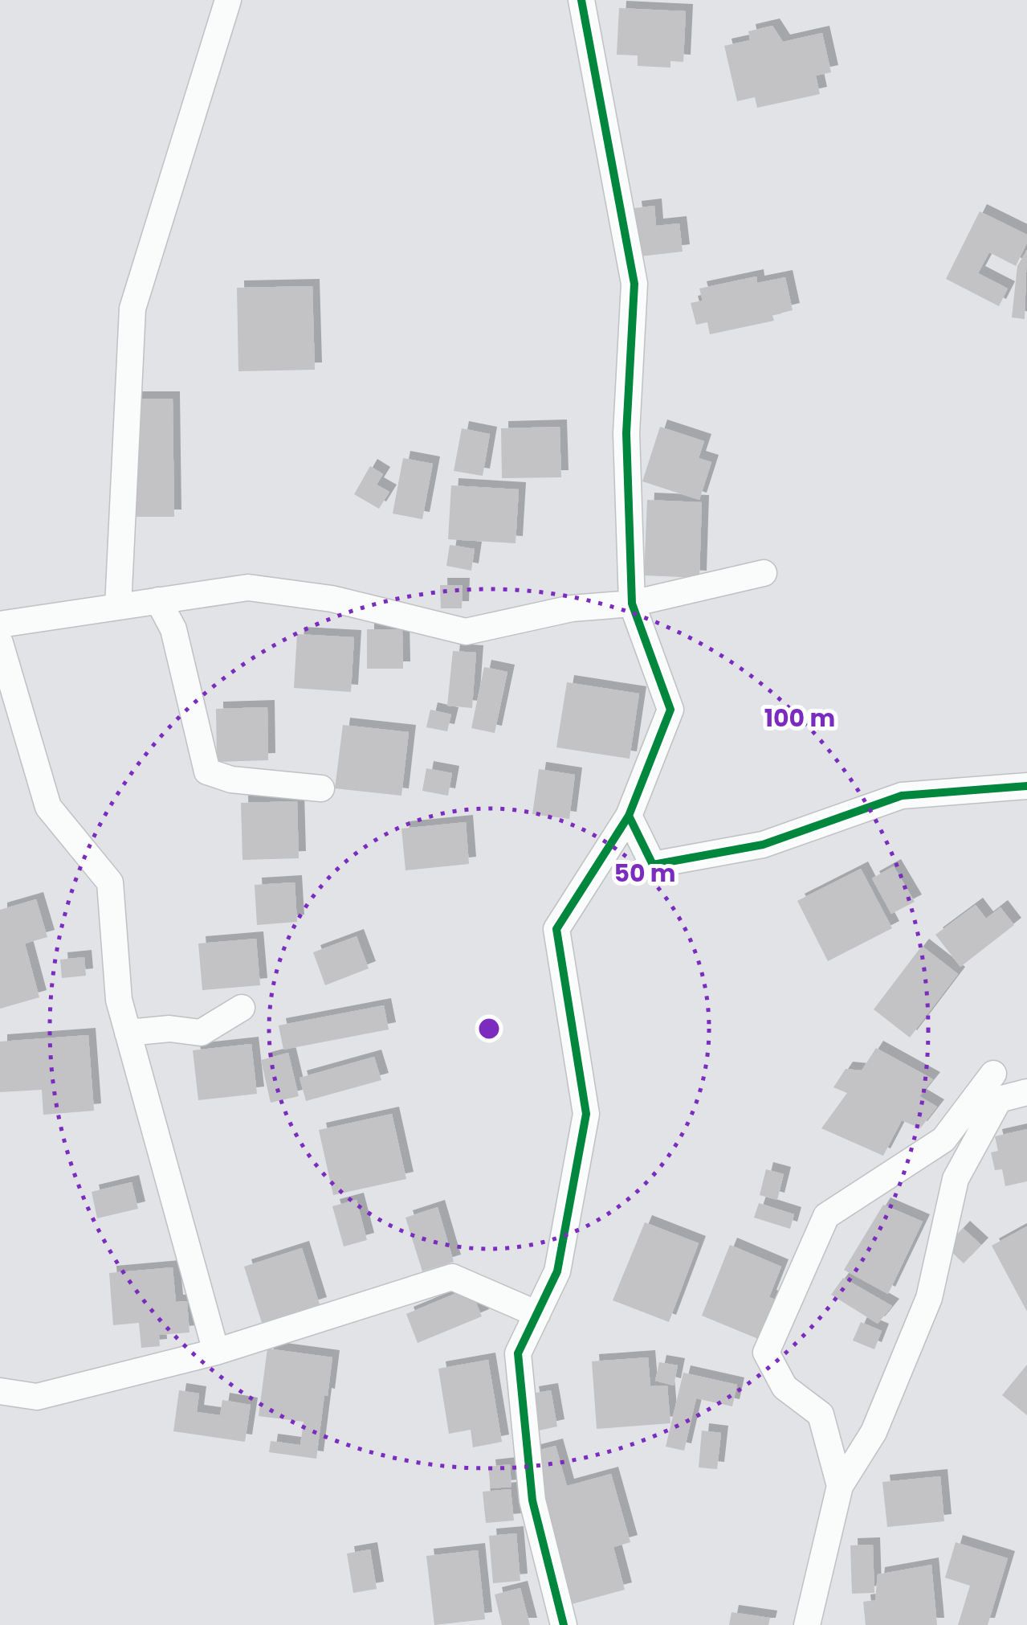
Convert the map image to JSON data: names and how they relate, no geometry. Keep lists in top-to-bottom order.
{
  "rings": ["100 m", "50 m"]
}
